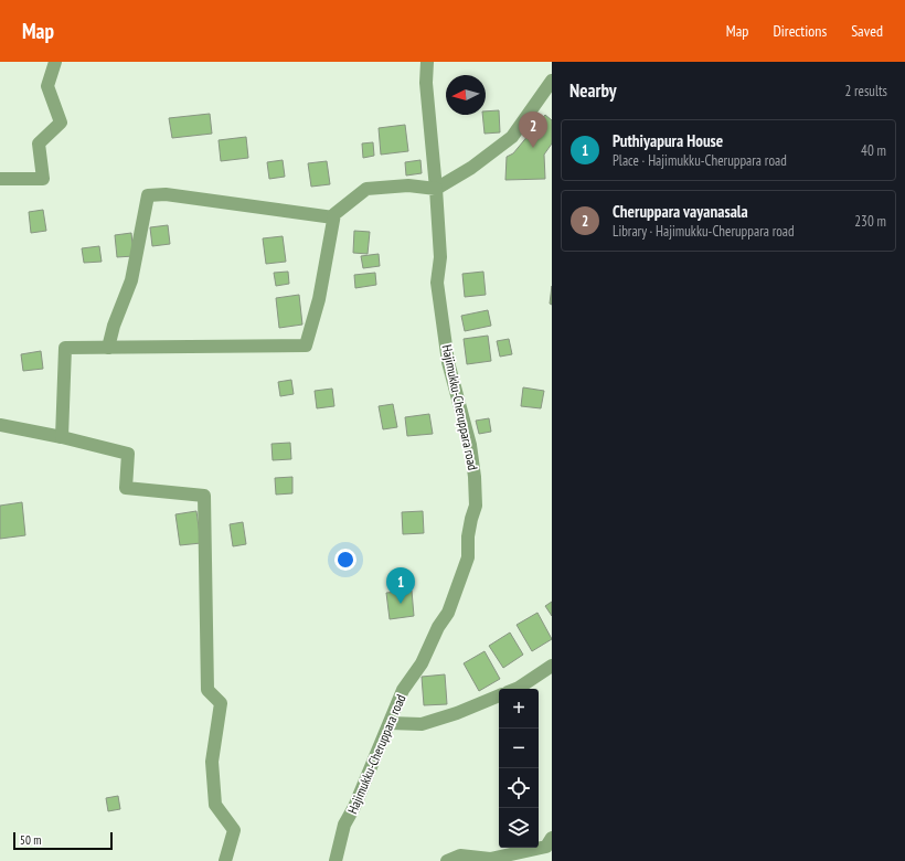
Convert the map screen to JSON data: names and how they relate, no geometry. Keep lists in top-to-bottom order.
{
  "streets": {
    "street": ["Hajimukku-Cheruppara road"]
  },
  "scale_bar": "50 m",
  "north": "left",
  "page": {
    "header": "Map",
    "nav": ["Map", "Directions", "Saved"],
    "heading": ["Nearby", "2 results"],
    "pins": ["2", "1"],
    "list": [
      {
        "mark": "1",
        "name": "Puthiyapura House",
        "note": "Place · Hajimukku-Cheruppara road",
        "value": "40 m"
      },
      {
        "mark": "2",
        "name": "Cheruppara vayanasala",
        "note": "Library · Hajimukku-Cheruppara road",
        "value": "230 m"
      }
    ],
    "map_buttons": ["+", "−"],
    "scale": "50 m"
  }
}
